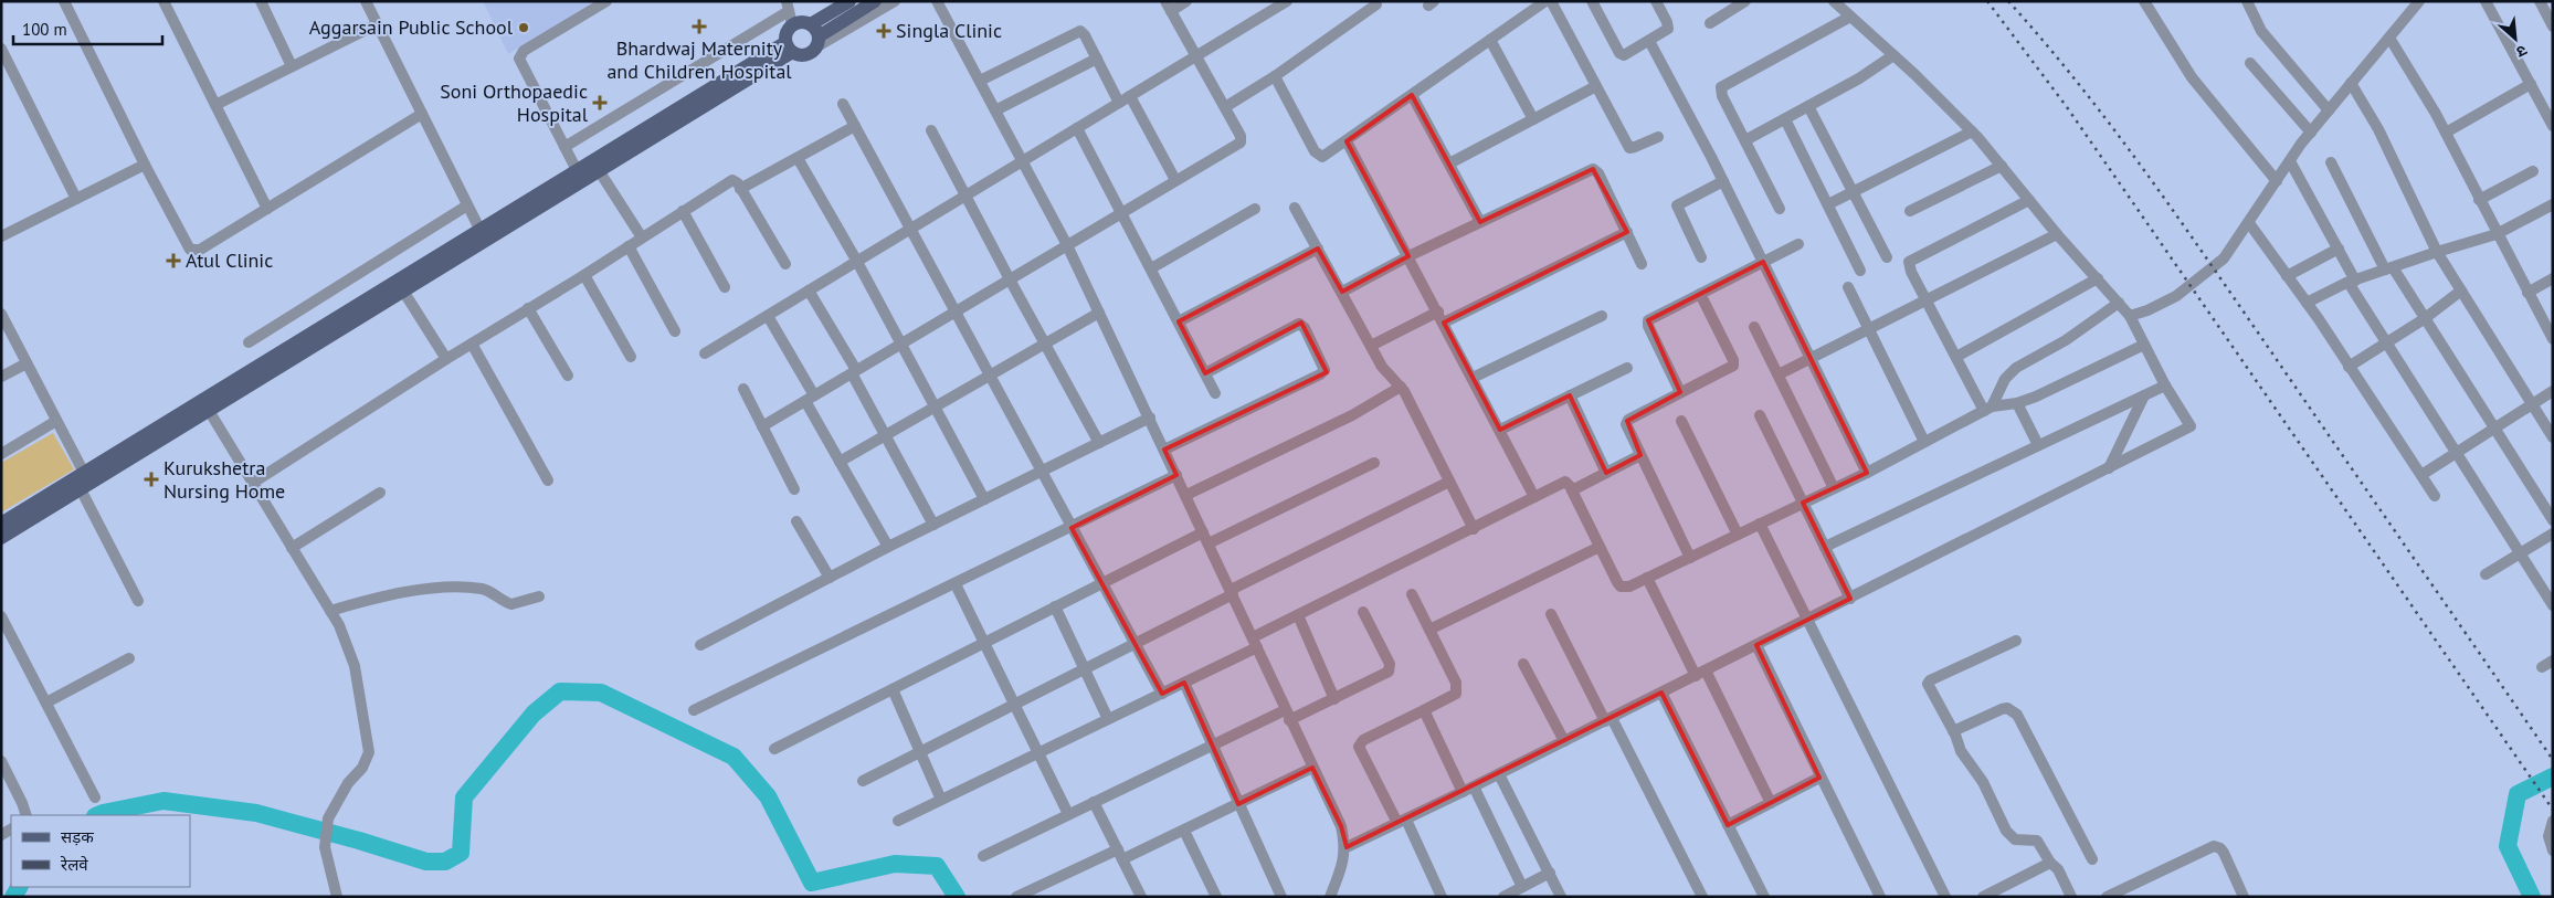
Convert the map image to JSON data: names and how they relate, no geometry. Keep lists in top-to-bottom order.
{
  "places": {
    "health": [
      "Bhardwaj Maternity and Children Hospital",
      "Singla Clinic",
      "Soni Orthopaedic Hospital",
      "Atul Clinic",
      "Kurukshetra Nursing Home"
    ],
    "other": ["Aggarsain Public School"]
  },
  "legend": ["सड़क", "रेलवे"],
  "scale_bar": "100 m",
  "north": "bottom right"
}
